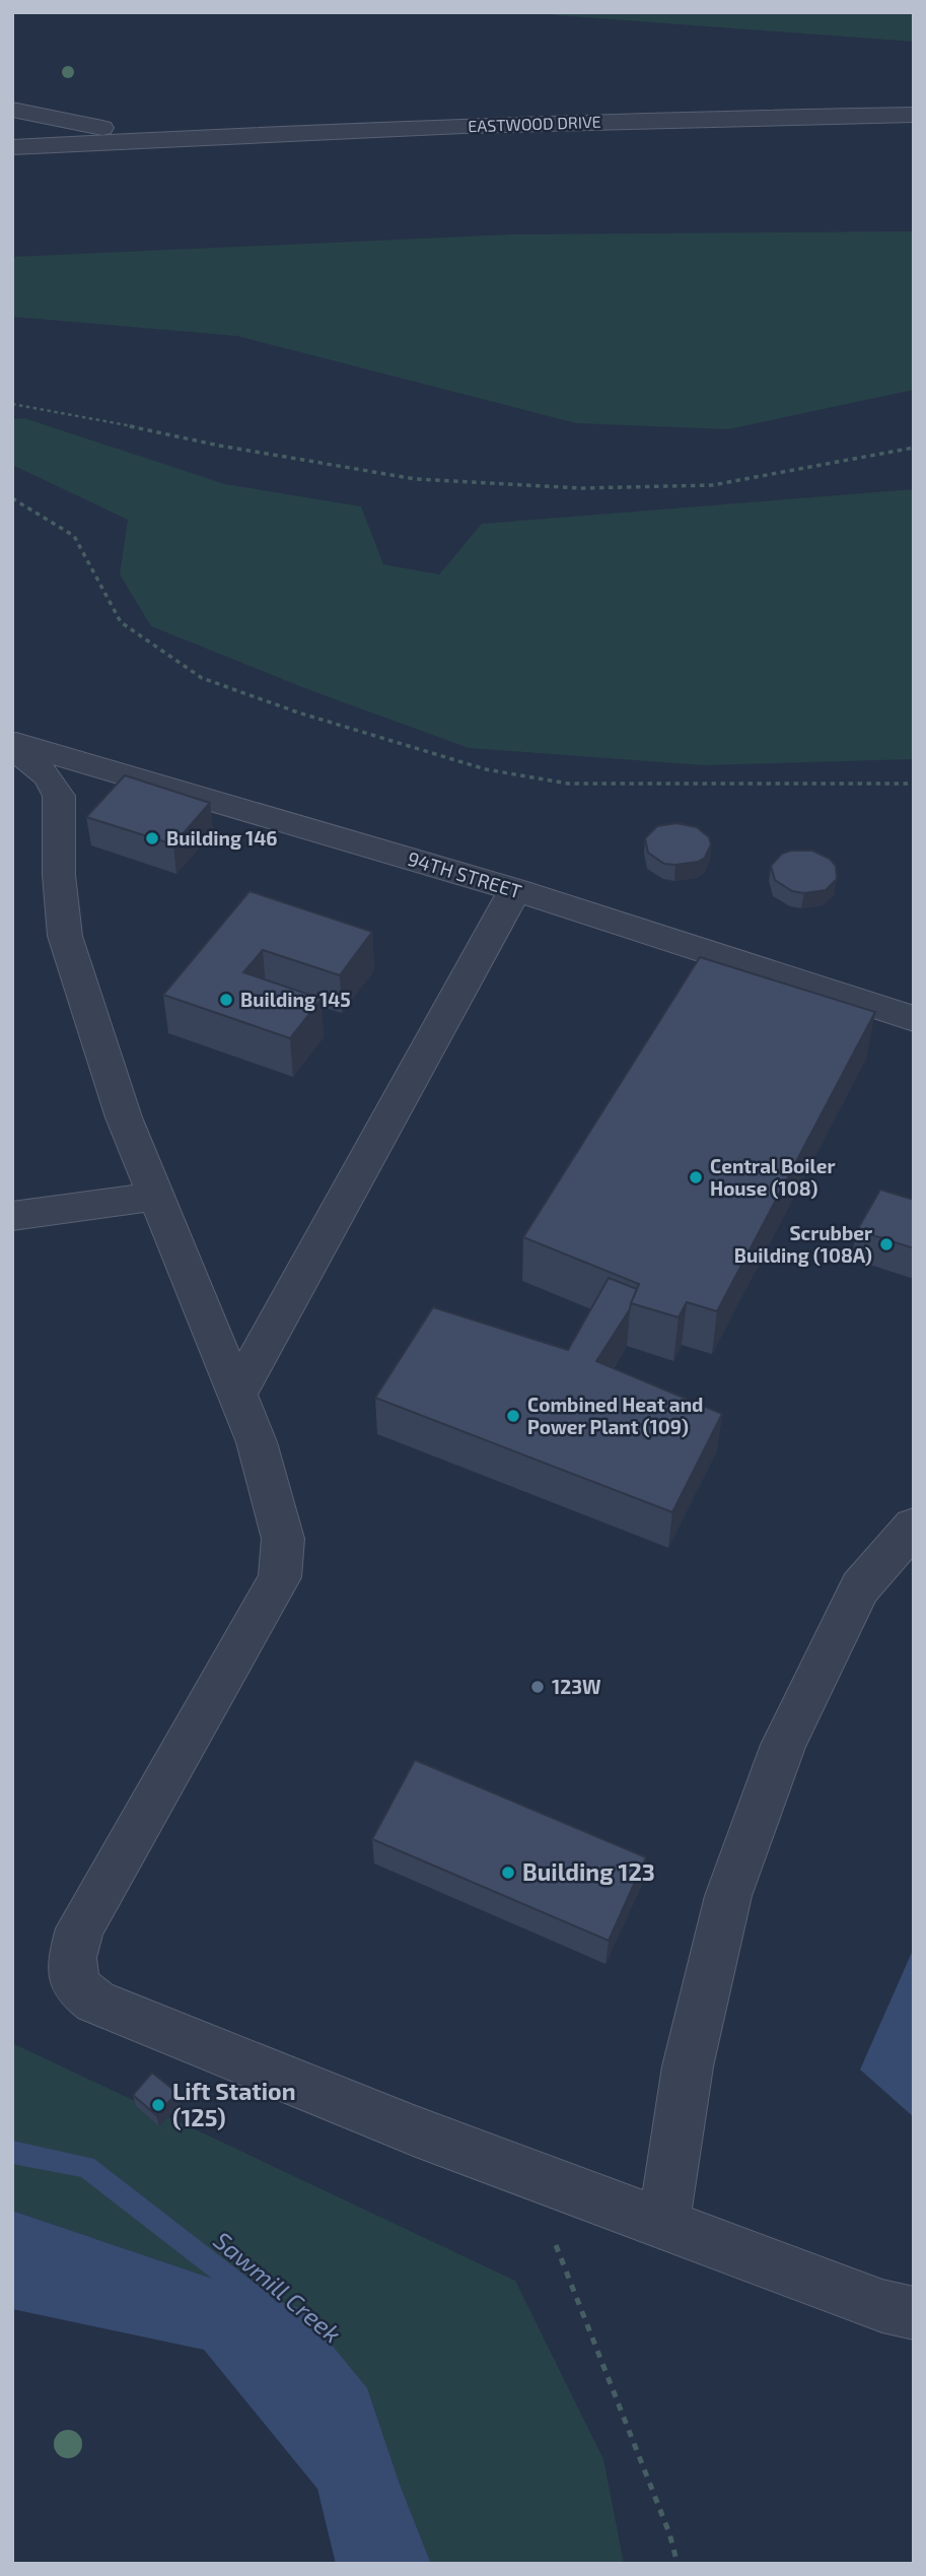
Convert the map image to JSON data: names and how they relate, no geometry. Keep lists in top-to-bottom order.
{
  "streets": {
    "street": ["EASTWOOD DRIVE", "94TH STREET"]
  },
  "water": ["Sawmill Creek"],
  "places": [
    "Building 146",
    "Building 145",
    "Central Boiler House (108)",
    "Scrubber Building (108A)",
    "Combined Heat and Power Plant (109)",
    "123W",
    "Building 123",
    "Lift Station (125)"
  ]
}
